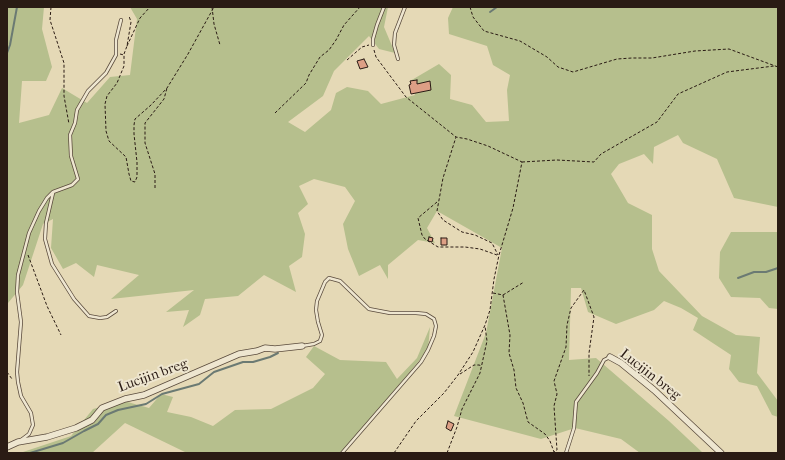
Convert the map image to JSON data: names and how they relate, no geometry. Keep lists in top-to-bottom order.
{
  "streets": {
    "street": ["Lucijin breg"]
  }
}
